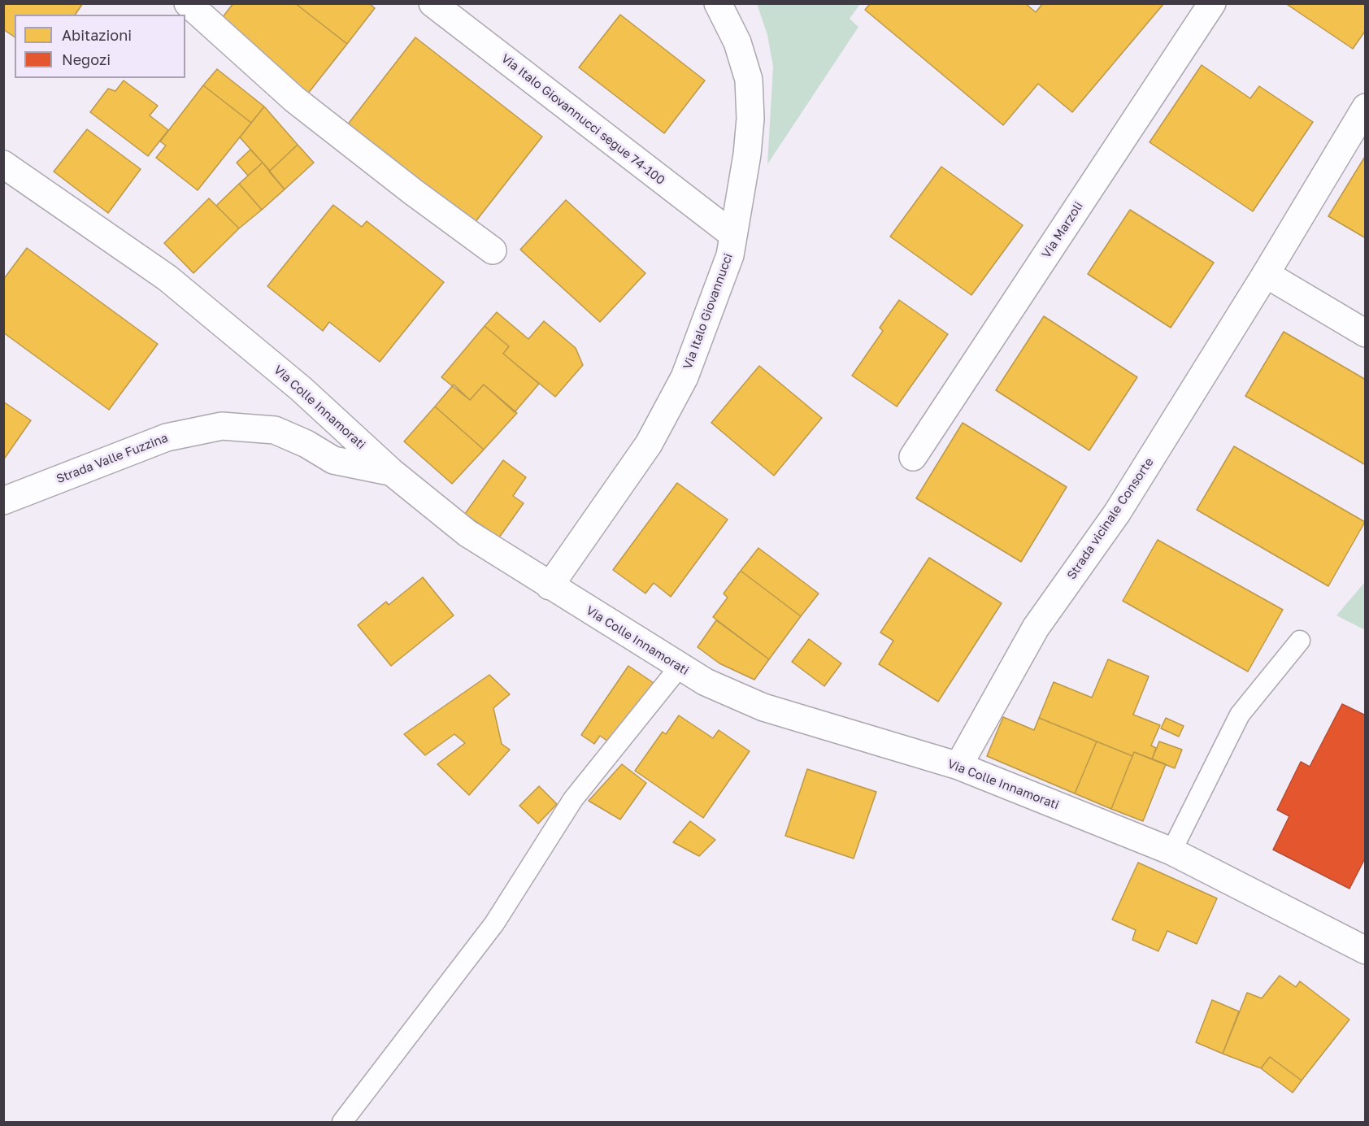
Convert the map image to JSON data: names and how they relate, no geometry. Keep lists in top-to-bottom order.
{
  "streets": {
    "street": [
      "Via Italo Giovannucci segue 74-100",
      "Via Marzoli",
      "Via Italo Giovannucci",
      "Via Colle Innamorati",
      "Strada Valle Fuzzina",
      "Strada vicinale Consorte"
    ]
  },
  "crossings": [
    ["Via Italo Giovannucci segue 74-100", "Via Italo Giovannucci"],
    ["Via Italo Giovannucci", "Via Colle Innamorati"],
    ["Via Colle Innamorati", "Strada Valle Fuzzina"],
    ["Via Colle Innamorati", "Strada vicinale Consorte"]
  ],
  "legend": ["Abitazioni", "Negozi"]
}
